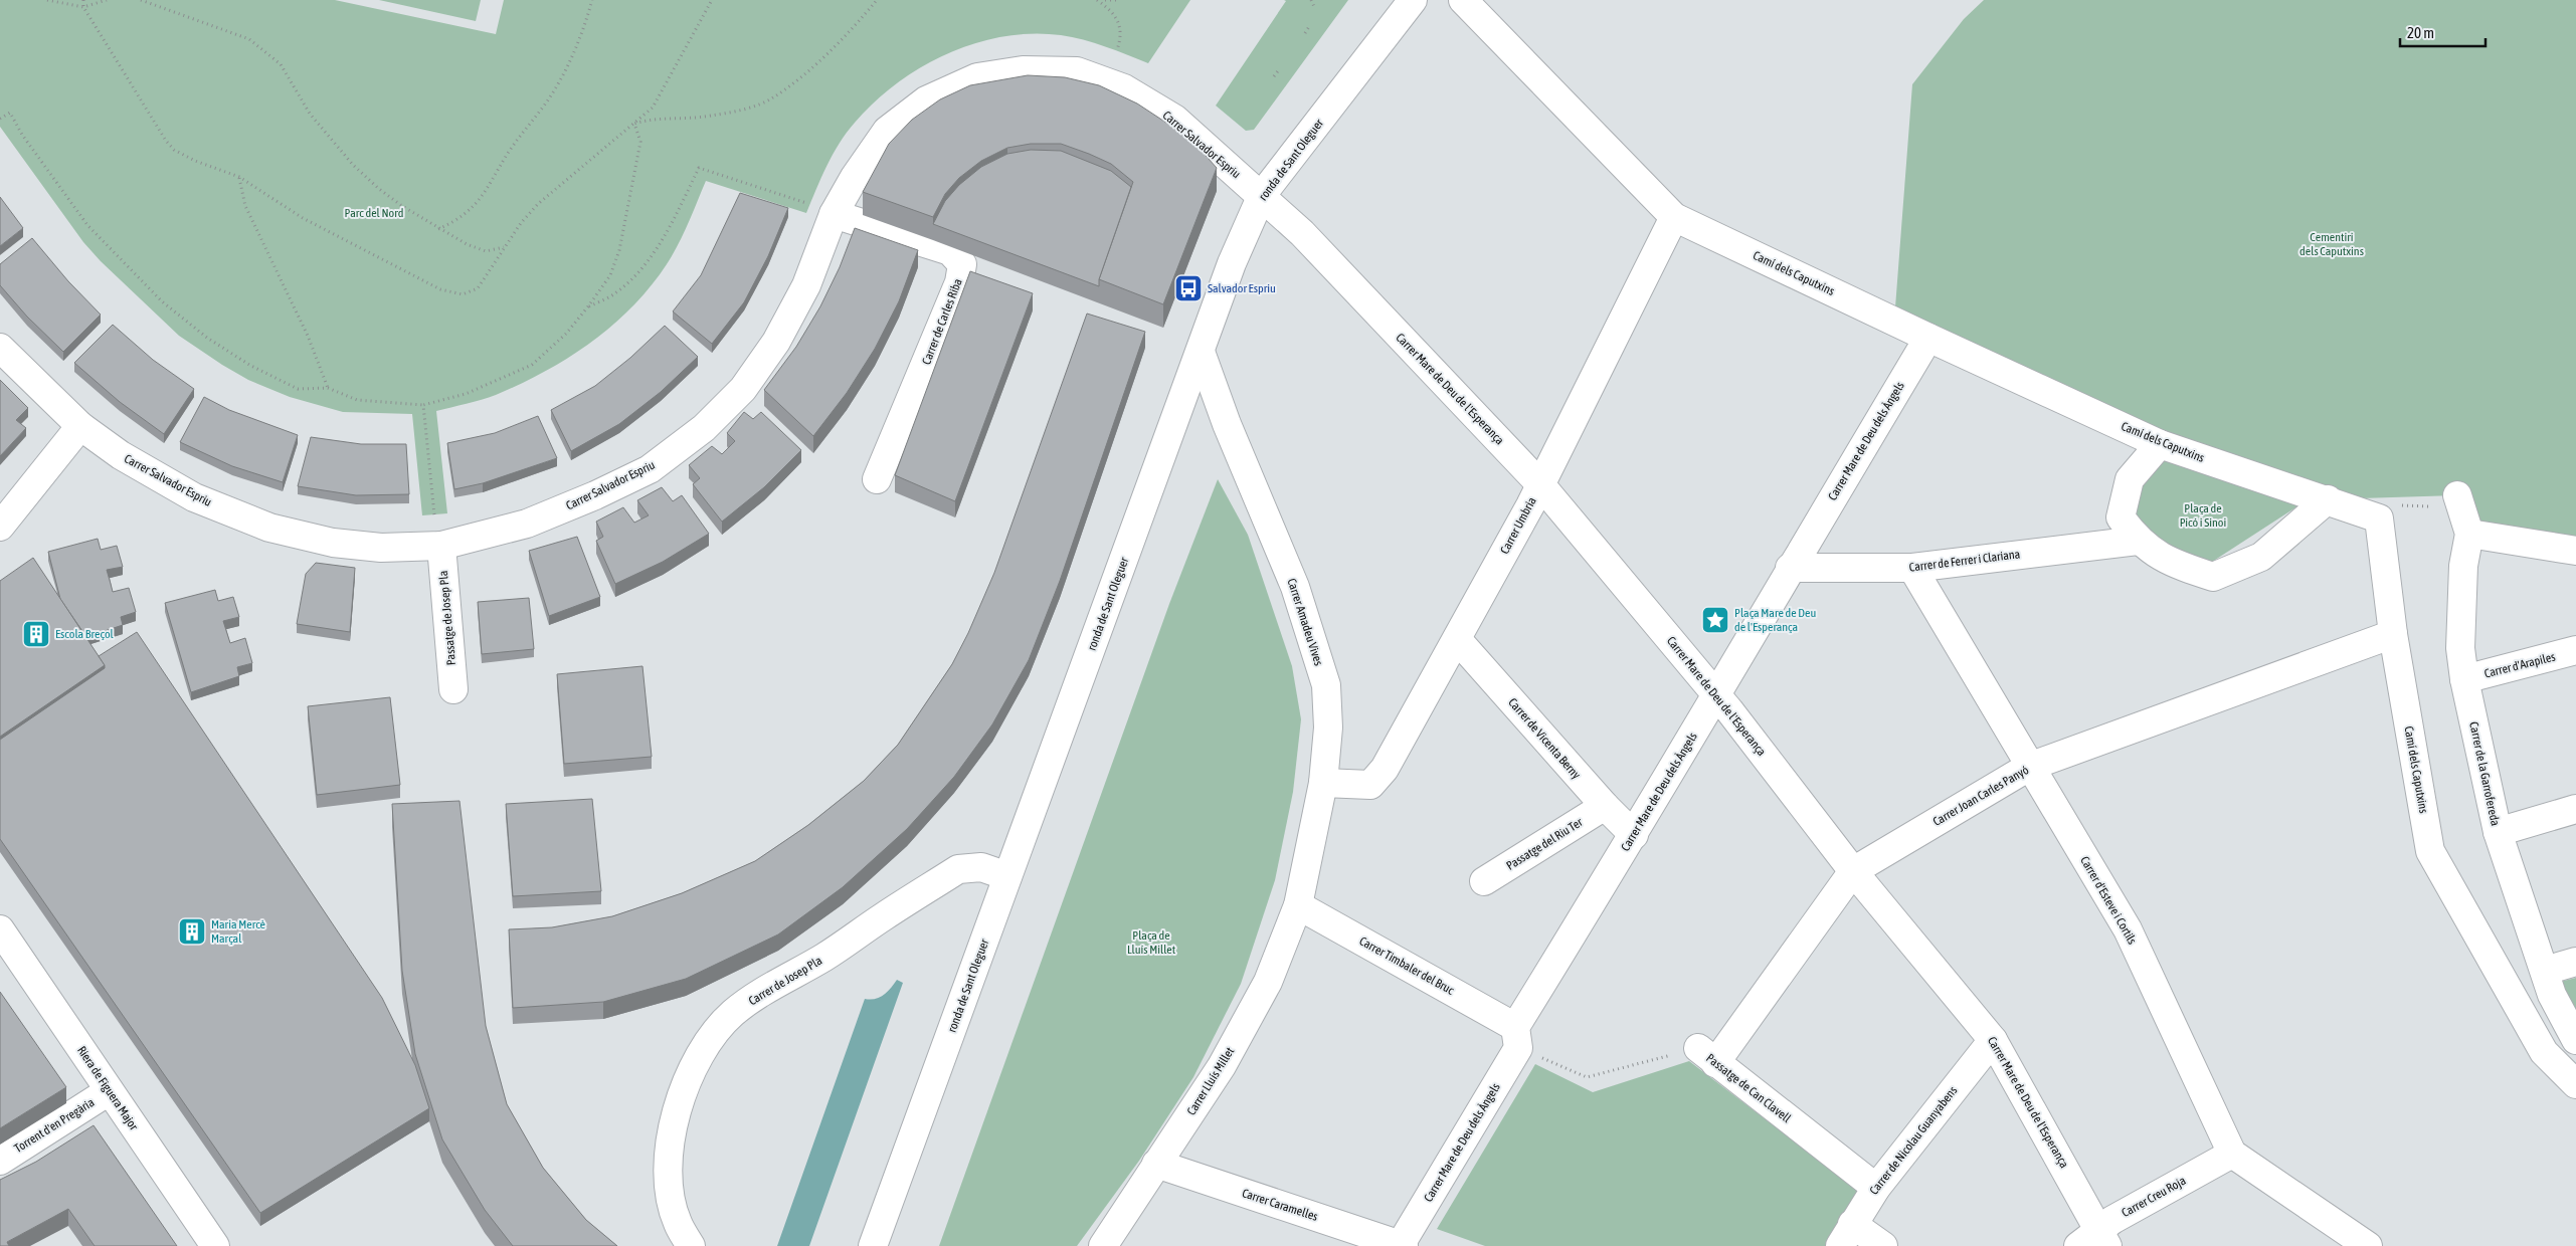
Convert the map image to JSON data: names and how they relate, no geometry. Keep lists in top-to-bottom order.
{
  "streets": {
    "street": [
      "Carrer Salvador Espriu",
      "ronda de Sant Oleguer",
      "Camí dels Caputxins",
      "Carrer de Carles Riba",
      "Carrer Mare de Deu de l'Esperança",
      "Carrer Mare de Deu dels Àngels",
      "Carrer Umbria",
      "Carrer de Ferrer i Clariana",
      "Passatge de Josep Pla",
      "Carrer Amadeu Vives",
      "Carrer d'Arapiles",
      "Carrer de Vicenta Berny",
      "Carrer de la Garrofereda",
      "Carrer Joan Carles Panyó",
      "Passatge del Riu Ter",
      "Carrer d'Esteve i Cortils",
      "Carrer Timbaler del Bruc",
      "Carrer de Josep Pla",
      "Carrer Lluís Millet",
      "Riera de Figuera Major",
      "Passatge de Can Clavell",
      "Torrent d'en Pregària",
      "Carrer de Nicolau Guanyabens",
      "Carrer Creu Roja",
      "Carrer Caramelles"
    ]
  },
  "crossings": [
    ["Carrer Salvador Espriu", "ronda de Sant Oleguer"],
    ["Carrer Salvador Espriu", "Carrer de Carles Riba"],
    ["Carrer Salvador Espriu", "Carrer Mare de Deu de l'Esperança"],
    ["Carrer Salvador Espriu", "Passatge de Josep Pla"],
    ["ronda de Sant Oleguer", "Carrer Mare de Deu de l'Esperança"],
    ["ronda de Sant Oleguer", "Carrer Amadeu Vives"],
    ["ronda de Sant Oleguer", "Carrer de Josep Pla"],
    ["Camí dels Caputxins", "Carrer Mare de Deu dels Àngels"],
    ["Camí dels Caputxins", "Carrer Umbria"],
    ["Camí dels Caputxins", "Carrer Joan Carles Panyó"],
    ["Carrer Mare de Deu de l'Esperança", "Carrer Mare de Deu dels Àngels"],
    ["Carrer Mare de Deu de l'Esperança", "Carrer Umbria"],
    ["Carrer Mare de Deu de l'Esperança", "Carrer Joan Carles Panyó"],
    ["Carrer Mare de Deu de l'Esperança", "Carrer de Nicolau Guanyabens"],
    ["Carrer Mare de Deu de l'Esperança", "Carrer Creu Roja"],
    ["Carrer Mare de Deu dels Àngels", "Carrer de Ferrer i Clariana"],
    ["Carrer Mare de Deu dels Àngels", "Carrer de Vicenta Berny"],
    ["Carrer Mare de Deu dels Àngels", "Carrer Timbaler del Bruc"],
    ["Carrer Mare de Deu dels Àngels", "Passatge de Can Clavell"],
    ["Carrer Mare de Deu dels Àngels", "Carrer Caramelles"],
    ["Carrer Umbria", "Carrer Amadeu Vives"],
    ["Carrer Umbria", "Carrer de Vicenta Berny"],
    ["Carrer de Ferrer i Clariana", "Carrer d'Esteve i Cortils"],
    ["Carrer Amadeu Vives", "Carrer Timbaler del Bruc"],
    ["Carrer Amadeu Vives", "Carrer Lluís Millet"],
    ["Carrer d'Arapiles", "Carrer de la Garrofereda"],
    ["Carrer de Vicenta Berny", "Passatge del Riu Ter"],
    ["Carrer Joan Carles Panyó", "Carrer d'Esteve i Cortils"],
    ["Carrer Joan Carles Panyó", "Passatge de Can Clavell"],
    ["Carrer d'Esteve i Cortils", "Carrer Creu Roja"],
    ["Carrer Timbaler del Bruc", "Carrer Lluís Millet"],
    ["Carrer Timbaler del Bruc", "Passatge de Can Clavell"],
    ["Carrer Lluís Millet", "Carrer Caramelles"],
    ["Riera de Figuera Major", "Torrent d'en Pregària"],
    ["Passatge de Can Clavell", "Carrer de Nicolau Guanyabens"]
  ],
  "parks": [
    "Parc del Nord",
    "Cementiri dels Caputxins",
    "Plaça de Picó i Sinoi",
    "Plaça de Lluís Millet"
  ],
  "places": {
    "bus stop": ["Salvador Espriu"],
    "place": ["Plaça Mare de Deu de l'Esperança"],
    "building": ["Escola Breçol", "Maria Mercè Marçal"]
  },
  "scale_bar": "20 m"
}
